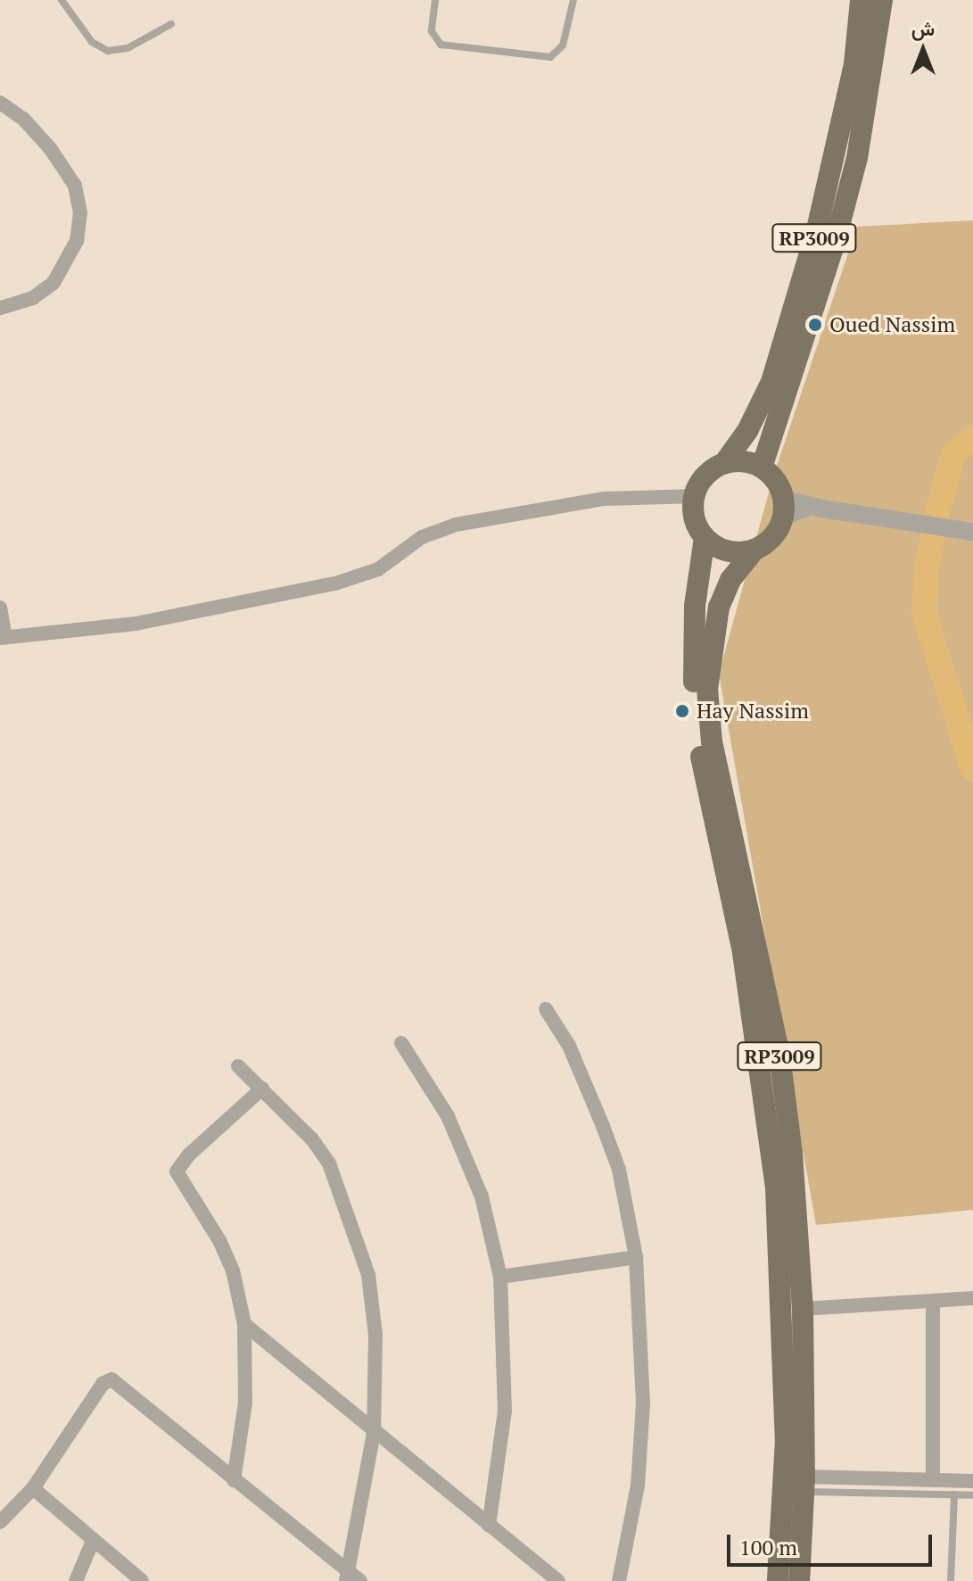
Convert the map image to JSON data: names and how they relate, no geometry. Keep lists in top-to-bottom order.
{
  "streets": {
    "main road": ["RP3009"]
  },
  "places": ["Oued Nassim", "Hay Nassim"],
  "scale_bar": "100 m",
  "north": "top"
}
